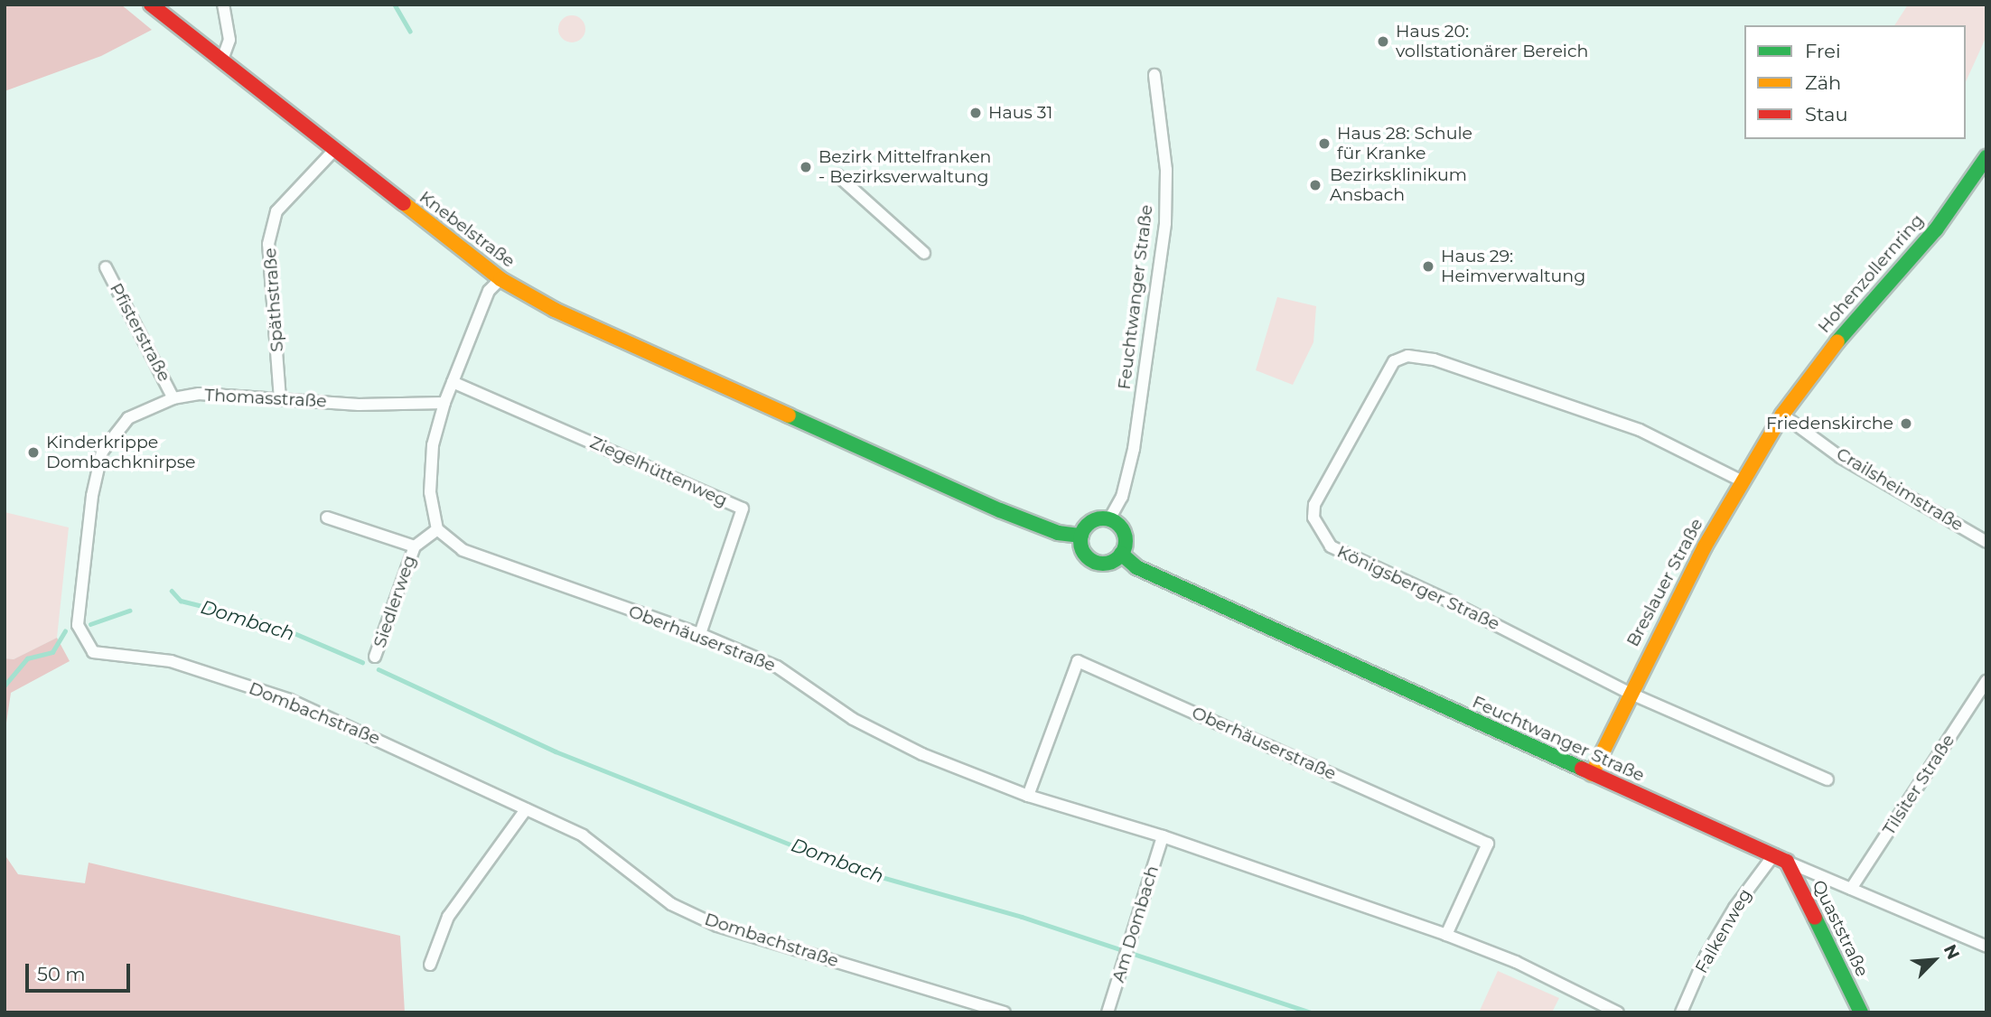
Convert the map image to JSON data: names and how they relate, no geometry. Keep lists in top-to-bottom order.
{
  "streets": {
    "main road": [
      "Knebelstraße",
      "Hohenzollernring",
      "Feuchtwanger Straße",
      "Breslauer Straße",
      "Quaststraße"
    ],
    "street": [
      "Späthstraße",
      "Pfisterstraße",
      "Thomasstraße",
      "Ziegelhüttenweg",
      "Crailsheimstraße",
      "Königsberger Straße",
      "Siedlerweg",
      "Oberhäuserstraße",
      "Dombachstraße",
      "Tilsiter Straße",
      "Am Dombach",
      "Falkenweg"
    ]
  },
  "crossings": [
    ["Knebelstraße", "Feuchtwanger Straße"],
    ["Knebelstraße", "Späthstraße"],
    ["Hohenzollernring", "Crailsheimstraße"],
    ["Hohenzollernring", "Breslauer Straße"],
    ["Feuchtwanger Straße", "Breslauer Straße"],
    ["Feuchtwanger Straße", "Tilsiter Straße"],
    ["Feuchtwanger Straße", "Quaststraße"],
    ["Feuchtwanger Straße", "Falkenweg"],
    ["Späthstraße", "Thomasstraße"],
    ["Pfisterstraße", "Thomasstraße"],
    ["Thomasstraße", "Dombachstraße"],
    ["Ziegelhüttenweg", "Oberhäuserstraße"],
    ["Crailsheimstraße", "Breslauer Straße"],
    ["Breslauer Straße", "Königsberger Straße"],
    ["Oberhäuserstraße", "Am Dombach"],
    ["Quaststraße", "Falkenweg"]
  ],
  "water": ["Dombach"],
  "places": [
    "Haus 20: vollstationärer Bereich",
    "Haus 31",
    "Haus 28: Schule für Kranke",
    "Bezirk Mittelfranken - Bezirksverwaltung",
    "Bezirksklinikum Ansbach",
    "Haus 29: Heimverwaltung",
    "Friedenskirche",
    "Kinderkrippe Dombachknirpse"
  ],
  "legend": ["Frei", "Zäh", "Stau"],
  "scale_bar": "50 m",
  "north": "top right"
}
